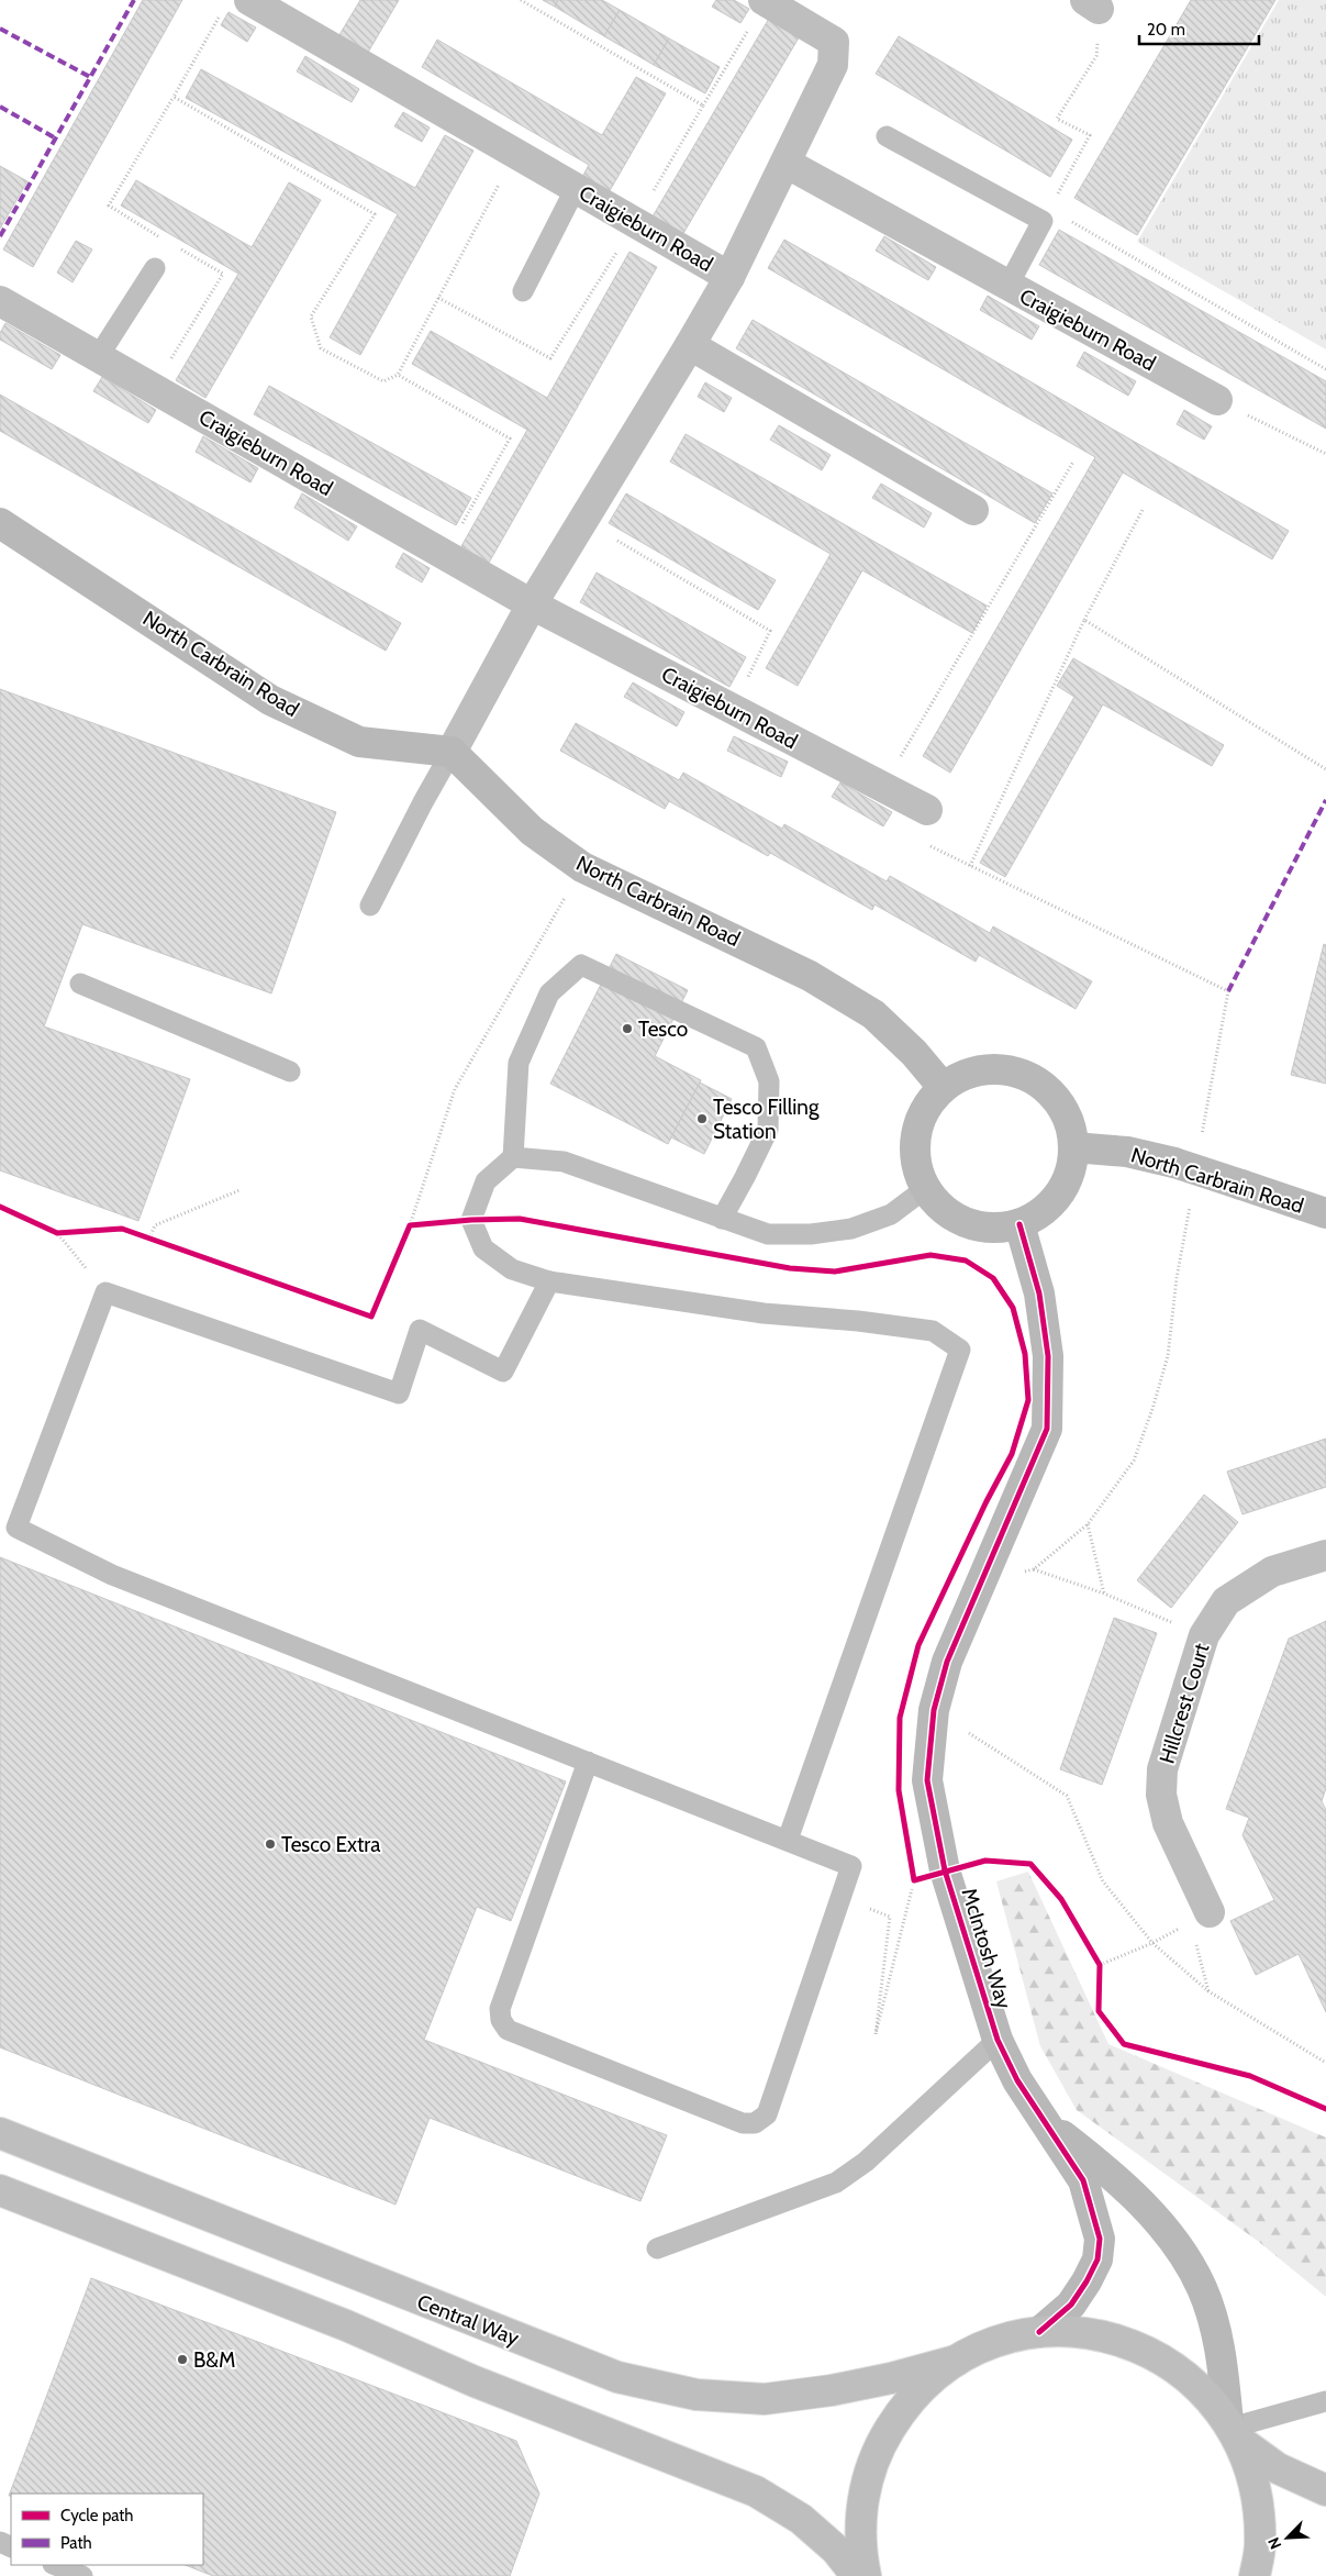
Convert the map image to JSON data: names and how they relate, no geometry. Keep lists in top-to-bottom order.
{
  "streets": {
    "street": [
      "Craigieburn Road",
      "North Carbrain Road",
      "Hillcrest Court",
      "McIntosh Way",
      "Central Way"
    ]
  },
  "crossings": [
    ["Craigieburn Road", "North Carbrain Road"],
    ["North Carbrain Road", "McIntosh Way"]
  ],
  "places": [
    "Tesco",
    "Tesco Filling Station",
    "Tesco Extra",
    "B&M"
  ],
  "legend": ["Cycle path", "Path"],
  "scale_bar": "20 m",
  "north": "bottom left"
}
